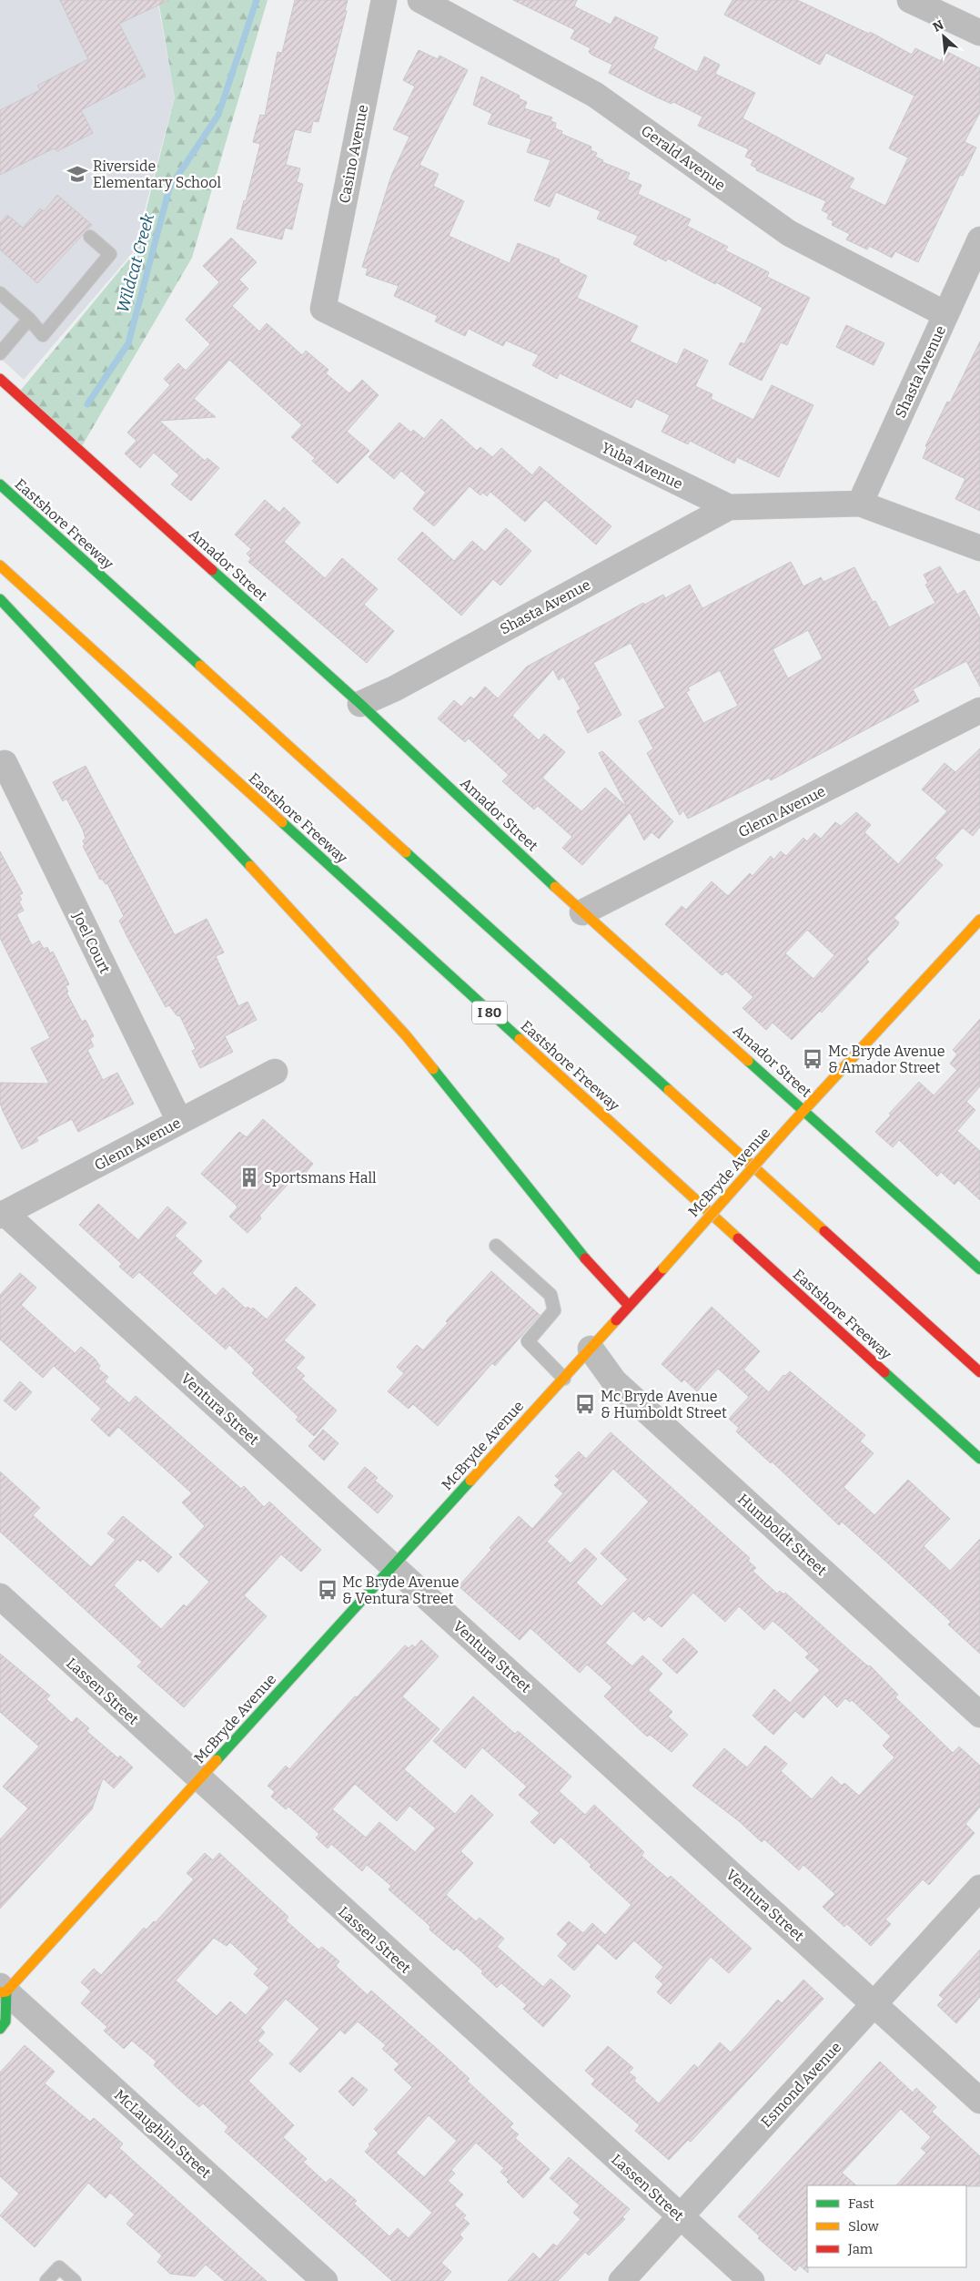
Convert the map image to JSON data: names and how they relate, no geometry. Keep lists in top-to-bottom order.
{
  "streets": {
    "main road": [
      "Eastshore Freeway",
      "Amador Street",
      "I 80",
      "McBryde Avenue"
    ],
    "street": [
      "Casino Avenue",
      "Gerald Avenue",
      "Shasta Avenue",
      "Yuba Avenue",
      "Glenn Avenue",
      "Joel Court",
      "Ventura Street",
      "Humboldt Street",
      "Lassen Street",
      "Esmond Avenue",
      "McLaughlin Street"
    ]
  },
  "crossings": [
    ["Casino Avenue", "Yuba Avenue"],
    ["Gerald Avenue", "Shasta Avenue"],
    ["Shasta Avenue", "Yuba Avenue"],
    ["Shasta Avenue", "Amador Street"],
    ["Amador Street", "Glenn Avenue"],
    ["Amador Street", "McBryde Avenue"],
    ["Glenn Avenue", "Joel Court"],
    ["Glenn Avenue", "Ventura Street"],
    ["McBryde Avenue", "Ventura Street"],
    ["McBryde Avenue", "Humboldt Street"],
    ["McBryde Avenue", "Lassen Street"],
    ["McBryde Avenue", "McLaughlin Street"],
    ["Ventura Street", "Esmond Avenue"],
    ["Lassen Street", "Esmond Avenue"]
  ],
  "water": ["Wildcat Creek"],
  "places": {
    "school or university": ["Riverside Elementary School"],
    "bus stop": ["Mc Bryde Avenue & Amador Street", "Mc Bryde Avenue & Humboldt Street", "Mc Bryde Avenue & Ventura Street"],
    "building": ["Sportsmans Hall"]
  },
  "legend": ["Fast", "Slow", "Jam"],
  "north": "top left"
}
